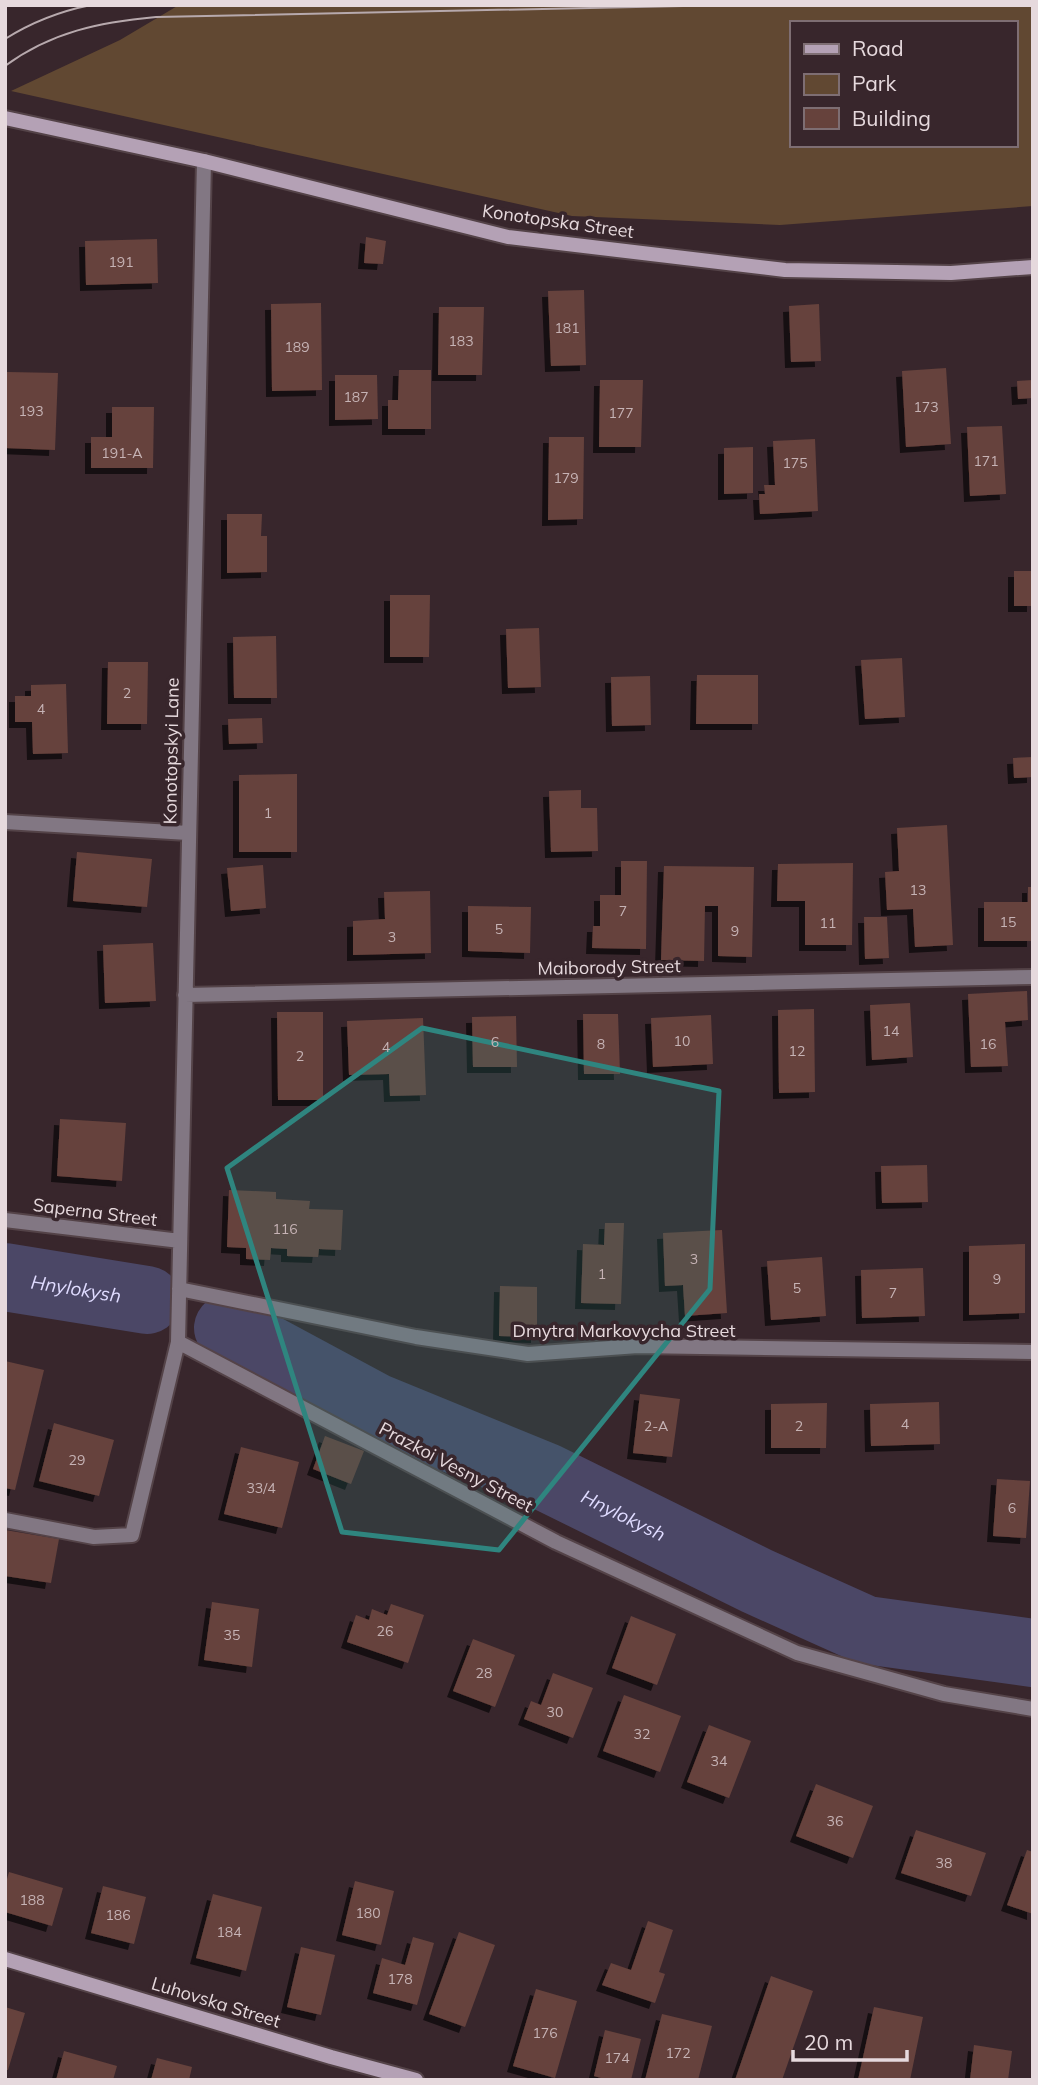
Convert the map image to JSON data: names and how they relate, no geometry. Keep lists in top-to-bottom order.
{
  "streets": {
    "street": [
      "Konotopska Street",
      "Konotopskyi Lane",
      "Maiborody Street",
      "Saperna Street",
      "Dmytra Markovycha Street",
      "Prazkoi Vesny Street",
      "Luhovska Street"
    ]
  },
  "crossings": [
    ["Konotopska Street", "Konotopskyi Lane"],
    ["Konotopskyi Lane", "Maiborody Street"],
    ["Konotopskyi Lane", "Saperna Street"],
    ["Konotopskyi Lane", "Dmytra Markovycha Street"],
    ["Konotopskyi Lane", "Prazkoi Vesny Street"]
  ],
  "water": ["Hnylokysh"],
  "house_numbers": [
    "191",
    "181",
    "183",
    "189",
    "187",
    "173",
    "193",
    "177",
    "191-А",
    "171",
    "175",
    "179",
    "2",
    "4",
    "1",
    "13",
    "7",
    "15",
    "11",
    "5",
    "9",
    "3",
    "14",
    "10",
    "6",
    "8",
    "16",
    "4",
    "12",
    "2",
    "116",
    "3",
    "1",
    "9",
    "5",
    "7",
    "4",
    "2-А",
    "2",
    "29",
    "33/4",
    "6",
    "26",
    "35",
    "28",
    "30",
    "32",
    "34",
    "36",
    "38",
    "188",
    "180",
    "186",
    "184",
    "178",
    "176",
    "172",
    "174"
  ],
  "legend": ["Road", "Park", "Building"],
  "scale_bar": "20 m"
}
